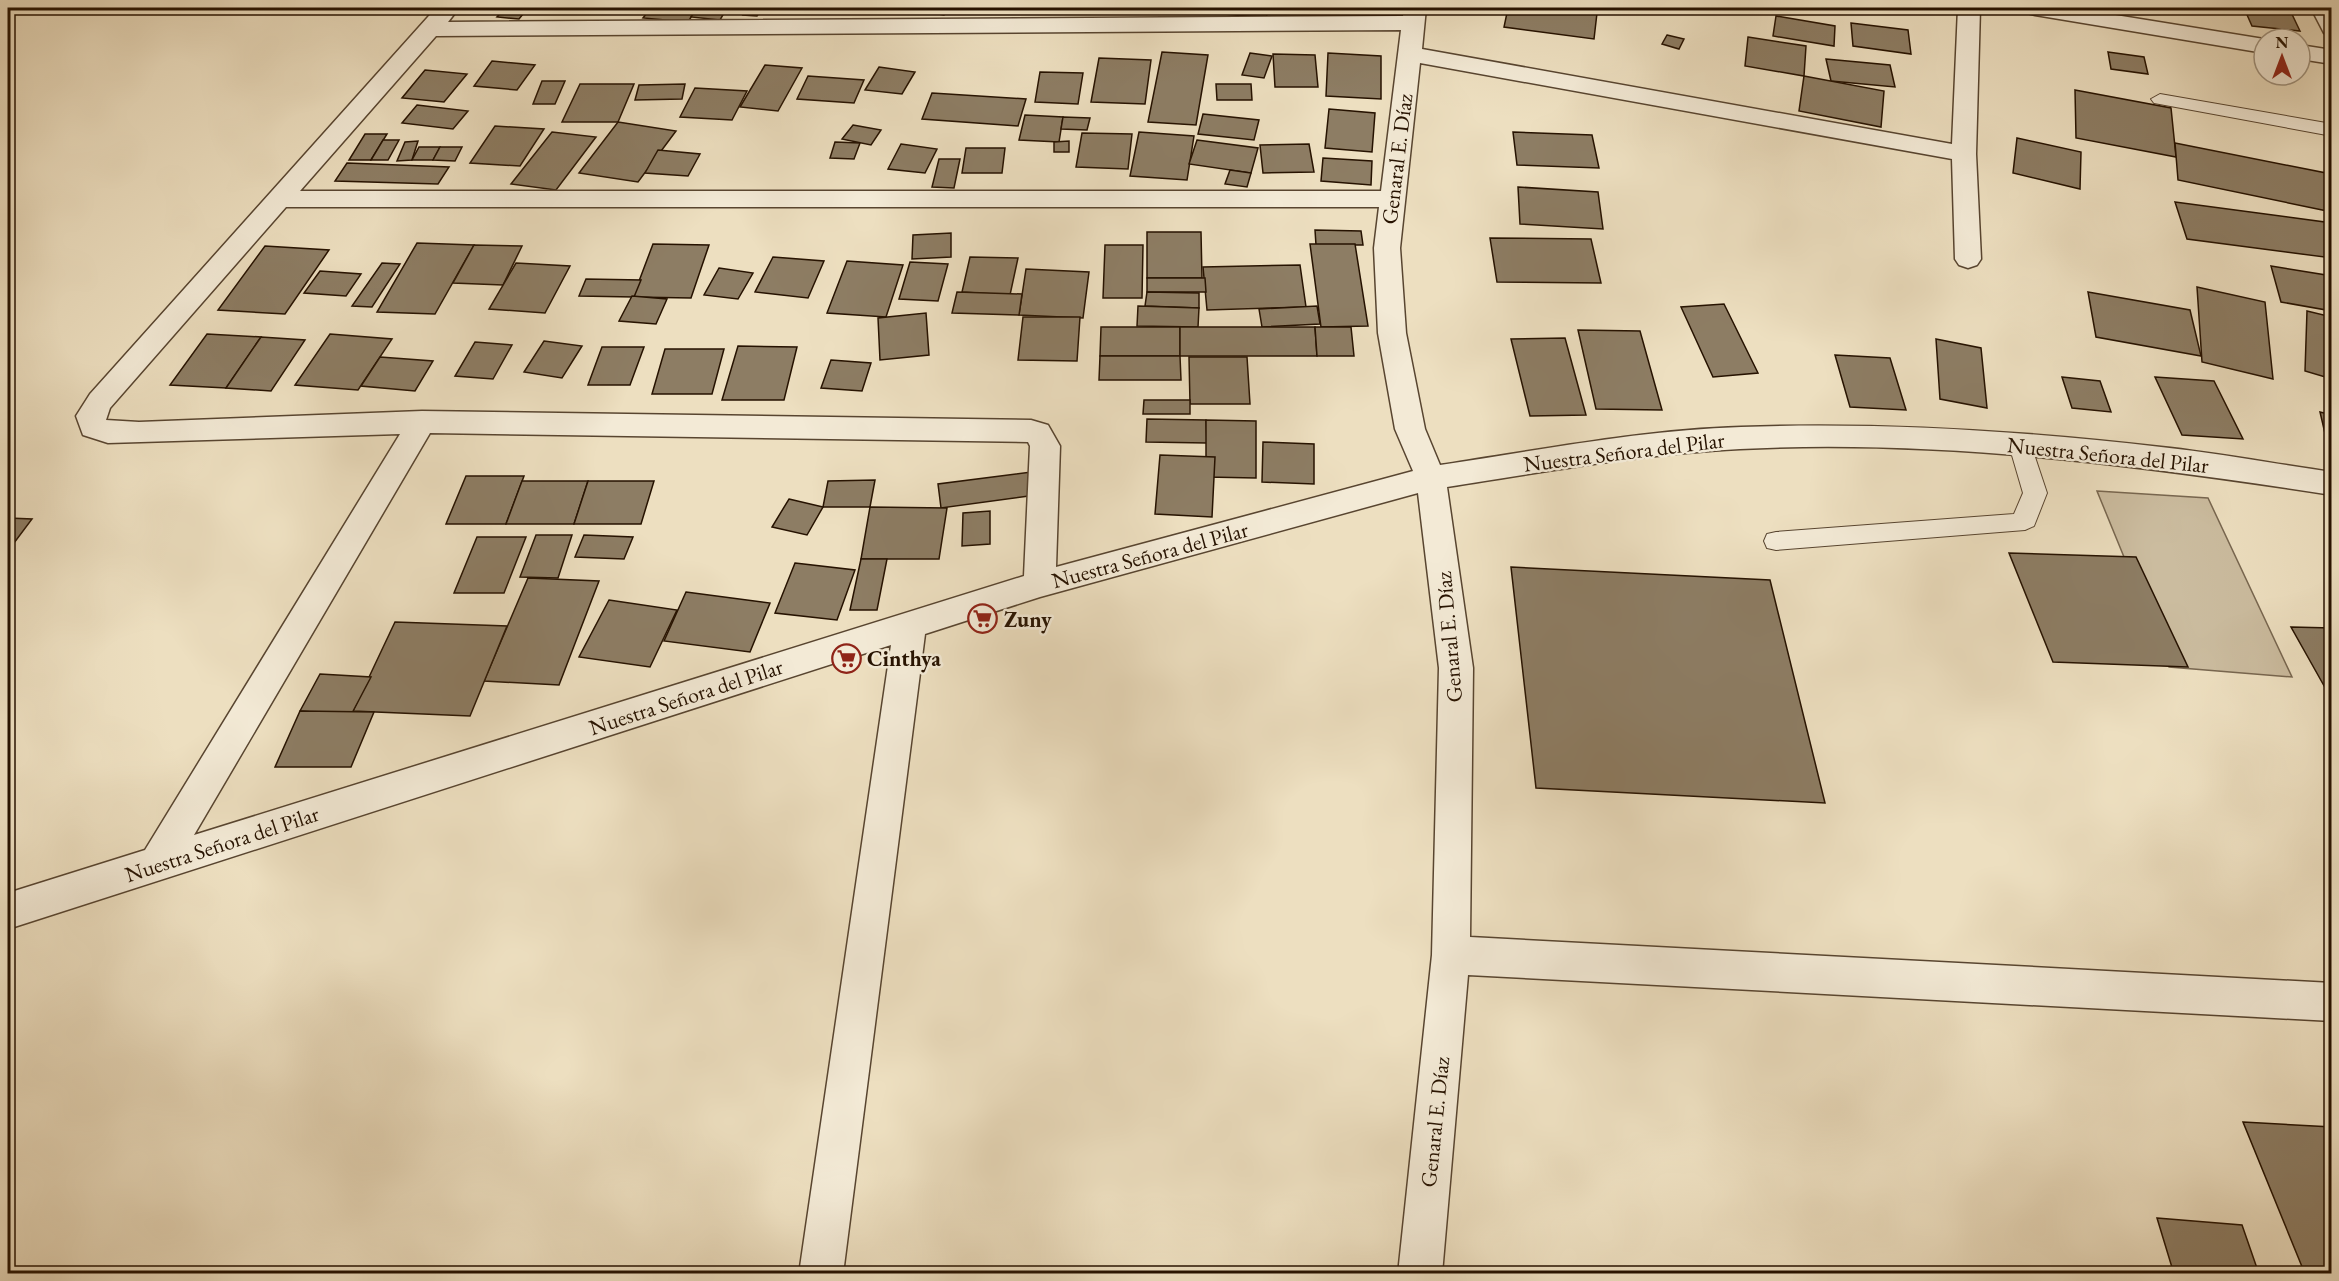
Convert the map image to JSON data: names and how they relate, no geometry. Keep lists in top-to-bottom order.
{
  "streets": {
    "street": ["Genaral E. Díaz", "Nuestra Señora del Pilar"]
  },
  "crossings": [
    ["Genaral E. Díaz", "Nuestra Señora del Pilar"]
  ],
  "places": {
    "supermarket": ["Zuny", "Cinthya"]
  },
  "north": "top"
}
